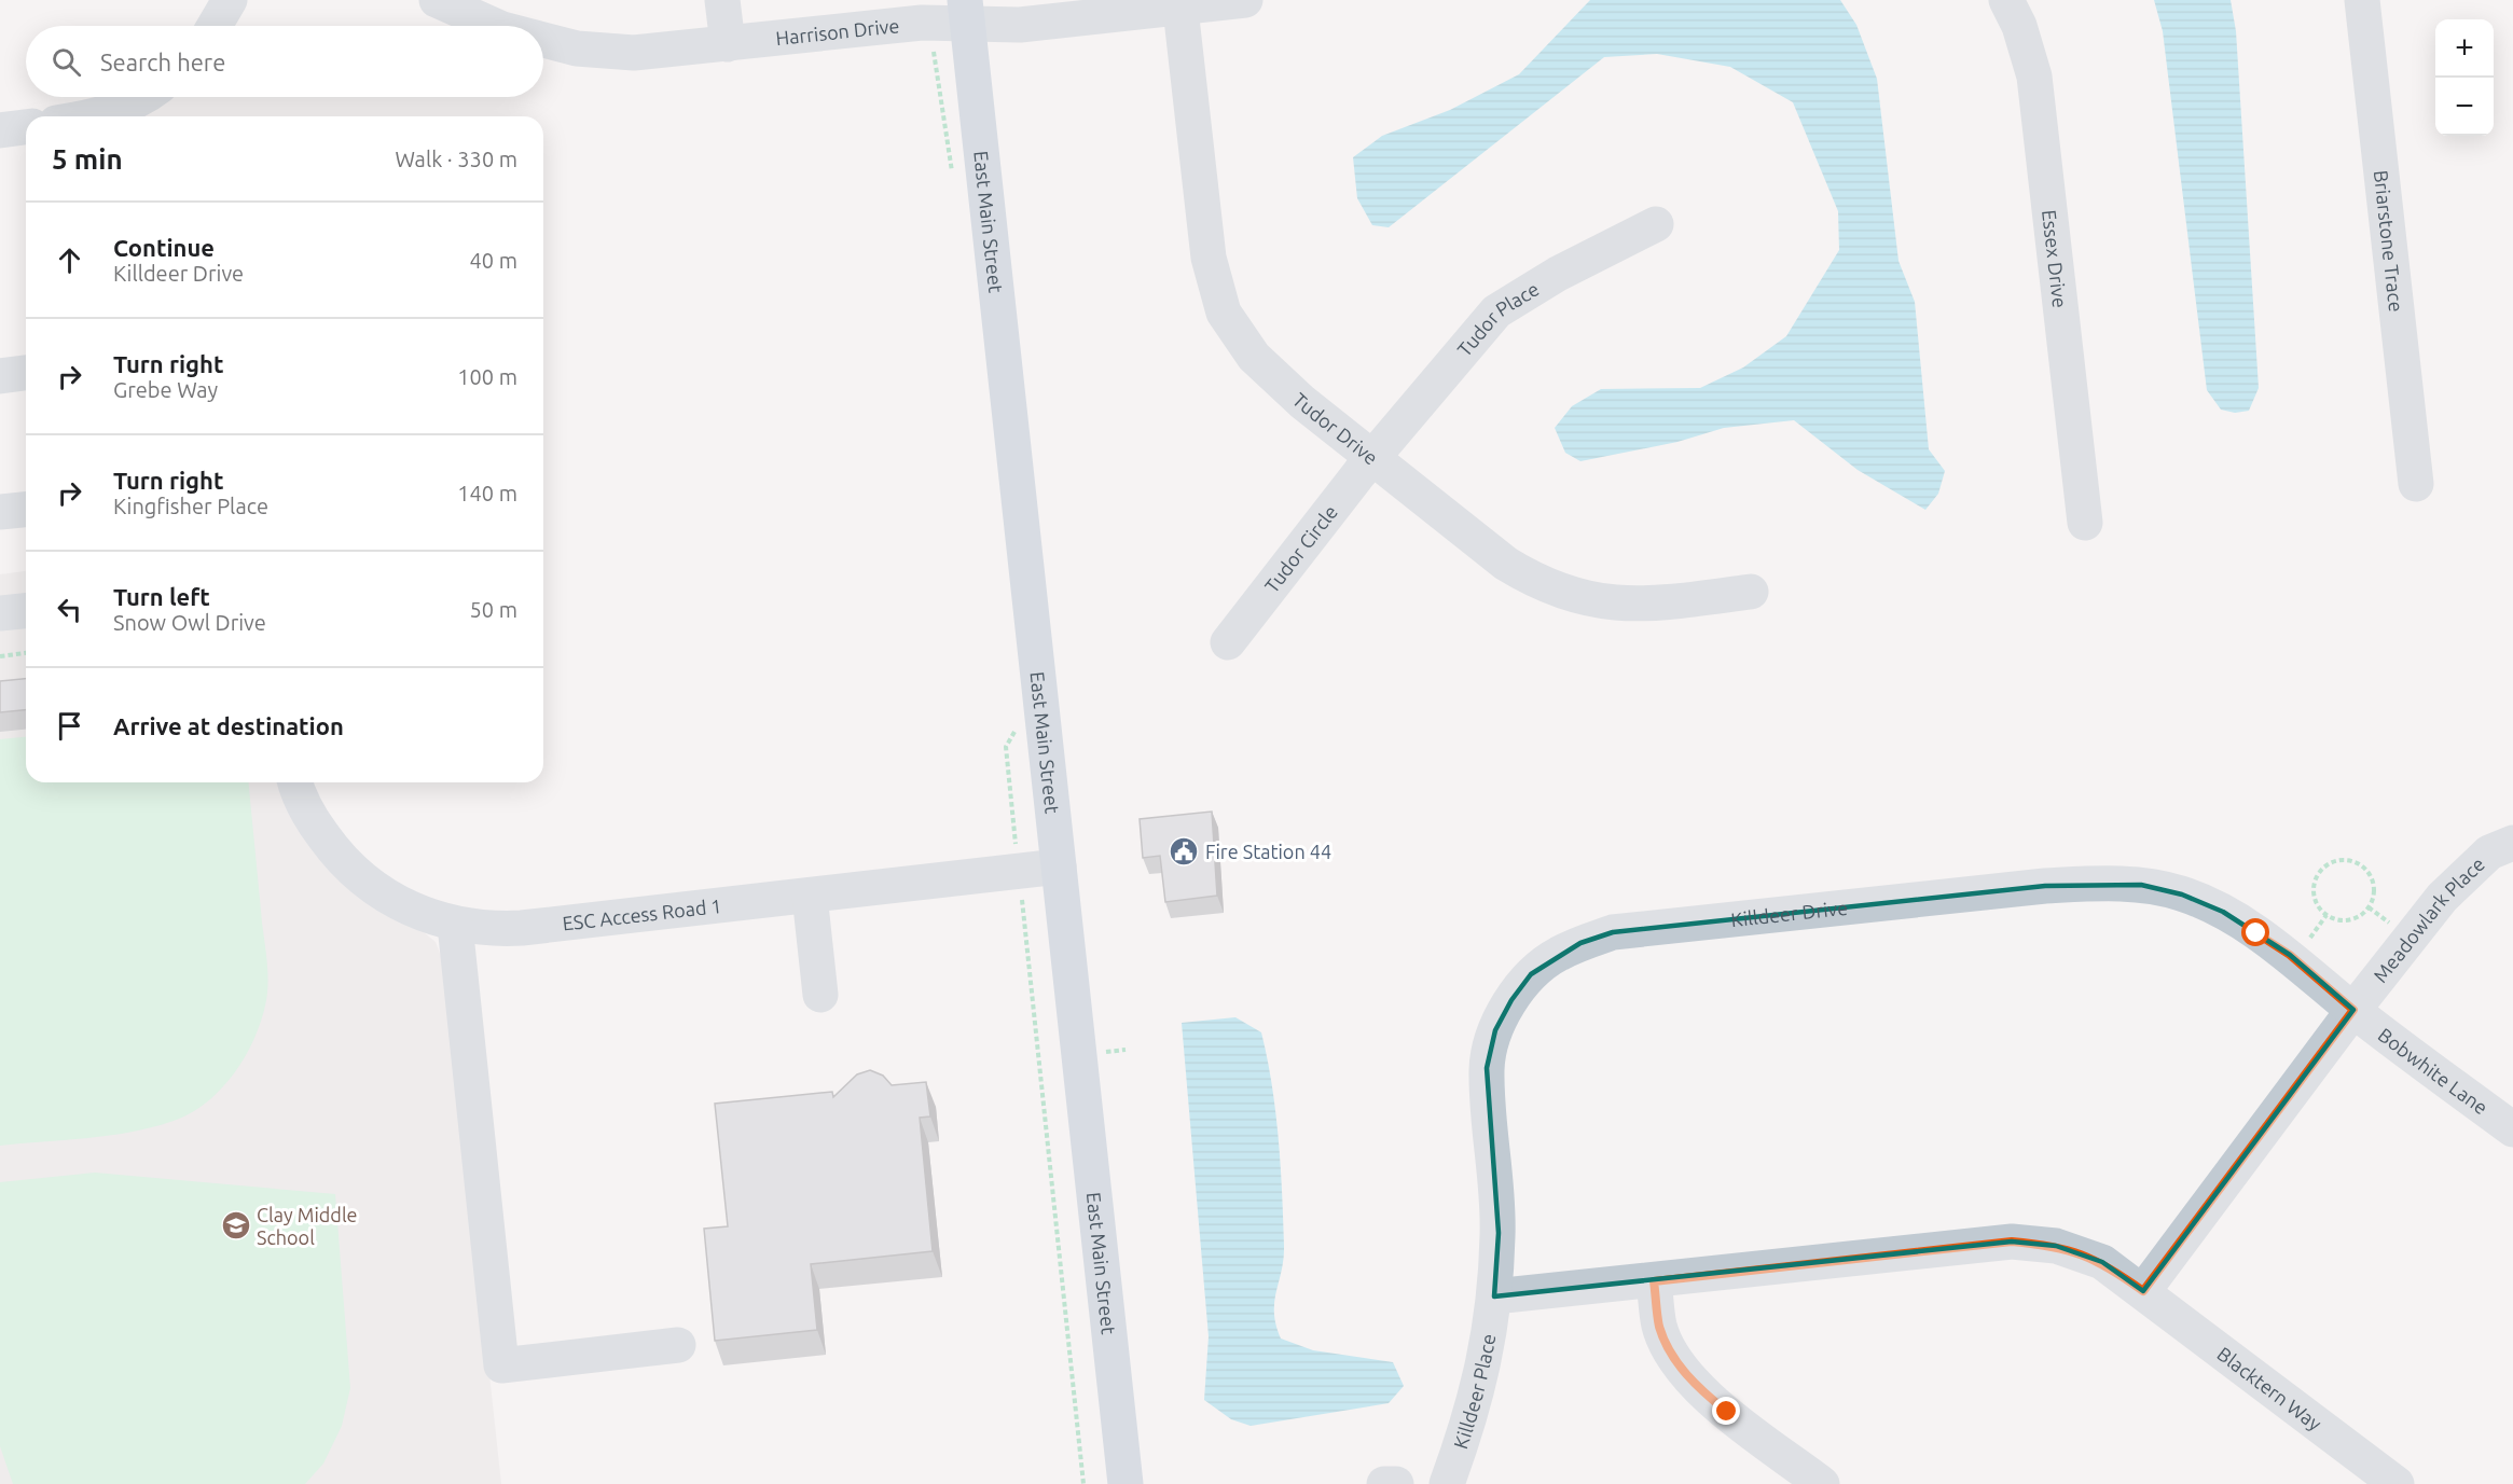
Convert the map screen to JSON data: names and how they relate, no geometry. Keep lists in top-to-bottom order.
{
  "streets": {
    "main road": ["East Main Street"],
    "street": [
      "Harrison Drive",
      "Briarstone Trace",
      "Essex Drive",
      "Tudor Place",
      "Tudor Drive",
      "Tudor Circle",
      "ESC Access Road 1",
      "Killdeer Drive",
      "Meadowlark Place",
      "Bobwhite Lane",
      "Blacktern Way",
      "Killdeer Place"
    ]
  },
  "crossings": [
    ["Harrison Drive", "East Main Street"],
    ["Harrison Drive", "Tudor Drive"],
    ["East Main Street", "ESC Access Road 1"],
    ["Tudor Place", "Tudor Drive"],
    ["Tudor Place", "Tudor Circle"],
    ["Tudor Drive", "Tudor Circle"],
    ["Killdeer Drive", "Meadowlark Place"],
    ["Killdeer Drive", "Bobwhite Lane"],
    ["Killdeer Drive", "Blacktern Way"],
    ["Killdeer Drive", "Killdeer Place"],
    ["Meadowlark Place", "Bobwhite Lane"],
    ["Meadowlark Place", "Blacktern Way"],
    ["Blacktern Way", "Killdeer Place"]
  ],
  "places": {
    "public building": ["Fire Station 44"],
    "school or university": ["Clay Middle School"]
  },
  "page": {
    "map_buttons": ["+", "−"],
    "search": "Search here",
    "heading": ["5 min", "Walk · 330 m"],
    "list": [
      ["Continue", "Killdeer Drive", "40 m"],
      ["Turn right", "Grebe Way", "100 m"],
      ["Turn right", "Kingfisher Place", "140 m"],
      ["Turn left", "Snow Owl Drive", "50 m"],
      "Arrive at destination"
    ]
  }
}
